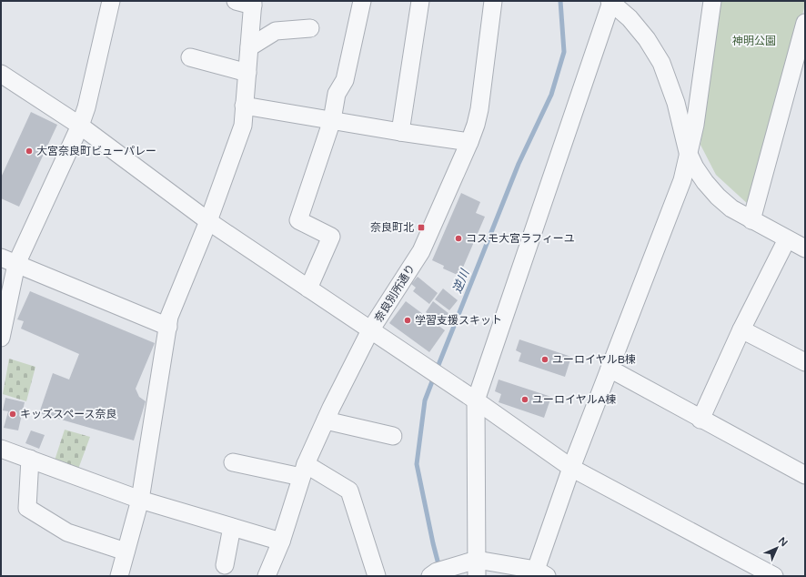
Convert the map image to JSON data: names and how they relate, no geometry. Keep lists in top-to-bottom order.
{
  "streets": {
    "street": ["奈良別所通り"]
  },
  "water": ["逆川"],
  "parks": ["神明公園"],
  "places": {
    "other": [
      "大宮奈良町ビューパレー",
      "コスモ大宮ラフィーユ",
      "学習支援スキット",
      "ユーロイヤルB棟",
      "ユーロイヤルA棟",
      "キッズスペース奈良"
    ],
    "transit": ["奈良町北"]
  },
  "north": "top right"
}
